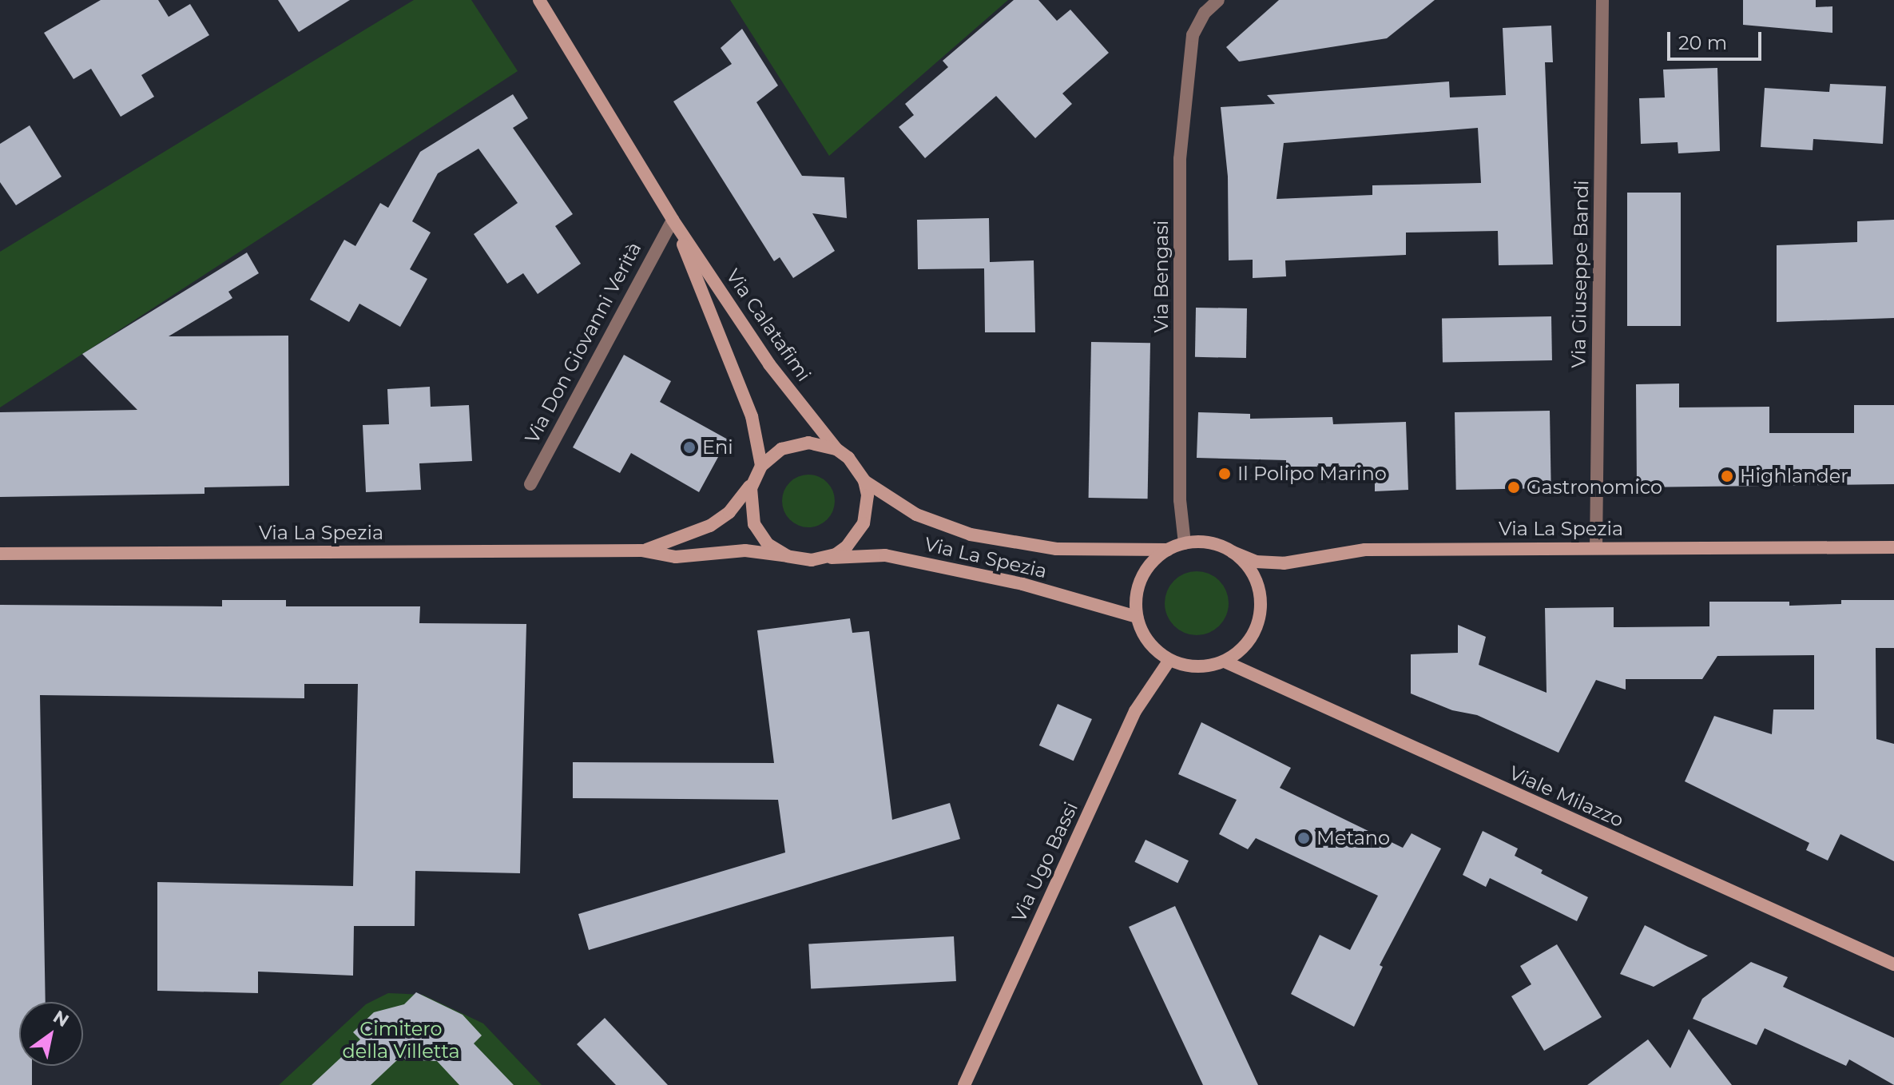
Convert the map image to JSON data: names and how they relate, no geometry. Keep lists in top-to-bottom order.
{
  "streets": {
    "main road": [
      "Via Calatafimi",
      "Via La Spezia",
      "Viale Milazzo",
      "Via Ugo Bassi"
    ],
    "street": ["Via Giuseppe Bandi", "Via Bengasi", "Via Don Giovanni Verità"]
  },
  "crossings": [
    ["Via Giuseppe Bandi", "Via La Spezia"],
    ["Via Bengasi", "Via La Spezia"],
    ["Via Bengasi", "Viale Milazzo"],
    ["Via Bengasi", "Via Ugo Bassi"],
    ["Via Calatafimi", "Via Don Giovanni Verità"],
    ["Via Calatafimi", "Via La Spezia"],
    ["Via La Spezia", "Viale Milazzo"],
    ["Via La Spezia", "Via Ugo Bassi"],
    ["Viale Milazzo", "Via Ugo Bassi"]
  ],
  "parks": ["Cimitero della Villetta"],
  "places": [
    "Eni",
    "Il Polipo Marino",
    "Highlander",
    "Gastronomico",
    "Metano"
  ],
  "scale_bar": "20 m",
  "north": "top right"
}
